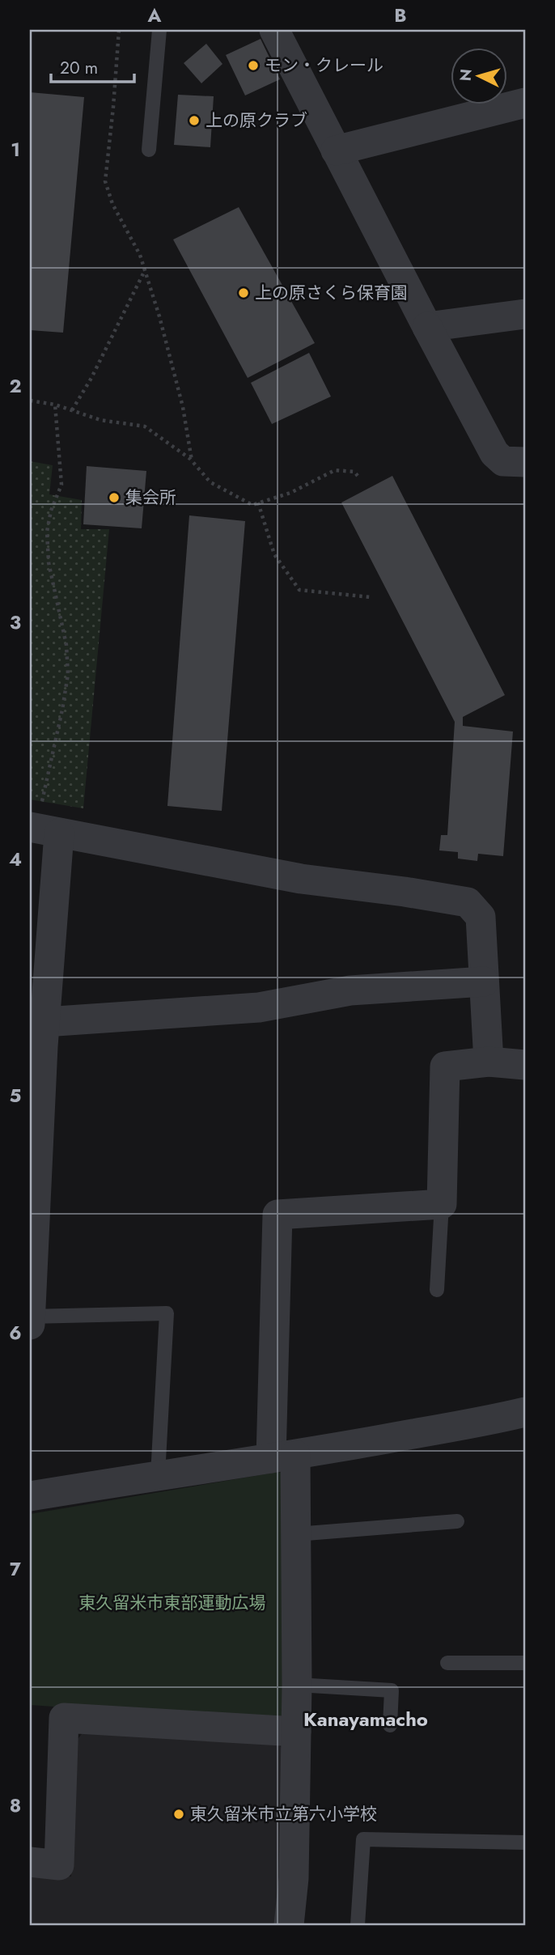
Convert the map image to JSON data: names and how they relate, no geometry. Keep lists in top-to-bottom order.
{
  "districts": ["Kanayamacho"],
  "parks": ["東久留米市東部運動広場"],
  "places": [
    "モン・クレール",
    "上の原クラブ",
    "上の原さくら保育園",
    "集会所",
    "東久留米市立第六小学校"
  ],
  "scale_bar": "20 m",
  "north": "left",
  "grid": {
    "columns": ["A", "B"],
    "rows": [
      "1",
      "2",
      "3",
      "4",
      "5",
      "6",
      "7",
      "8"
    ]
  }
}
